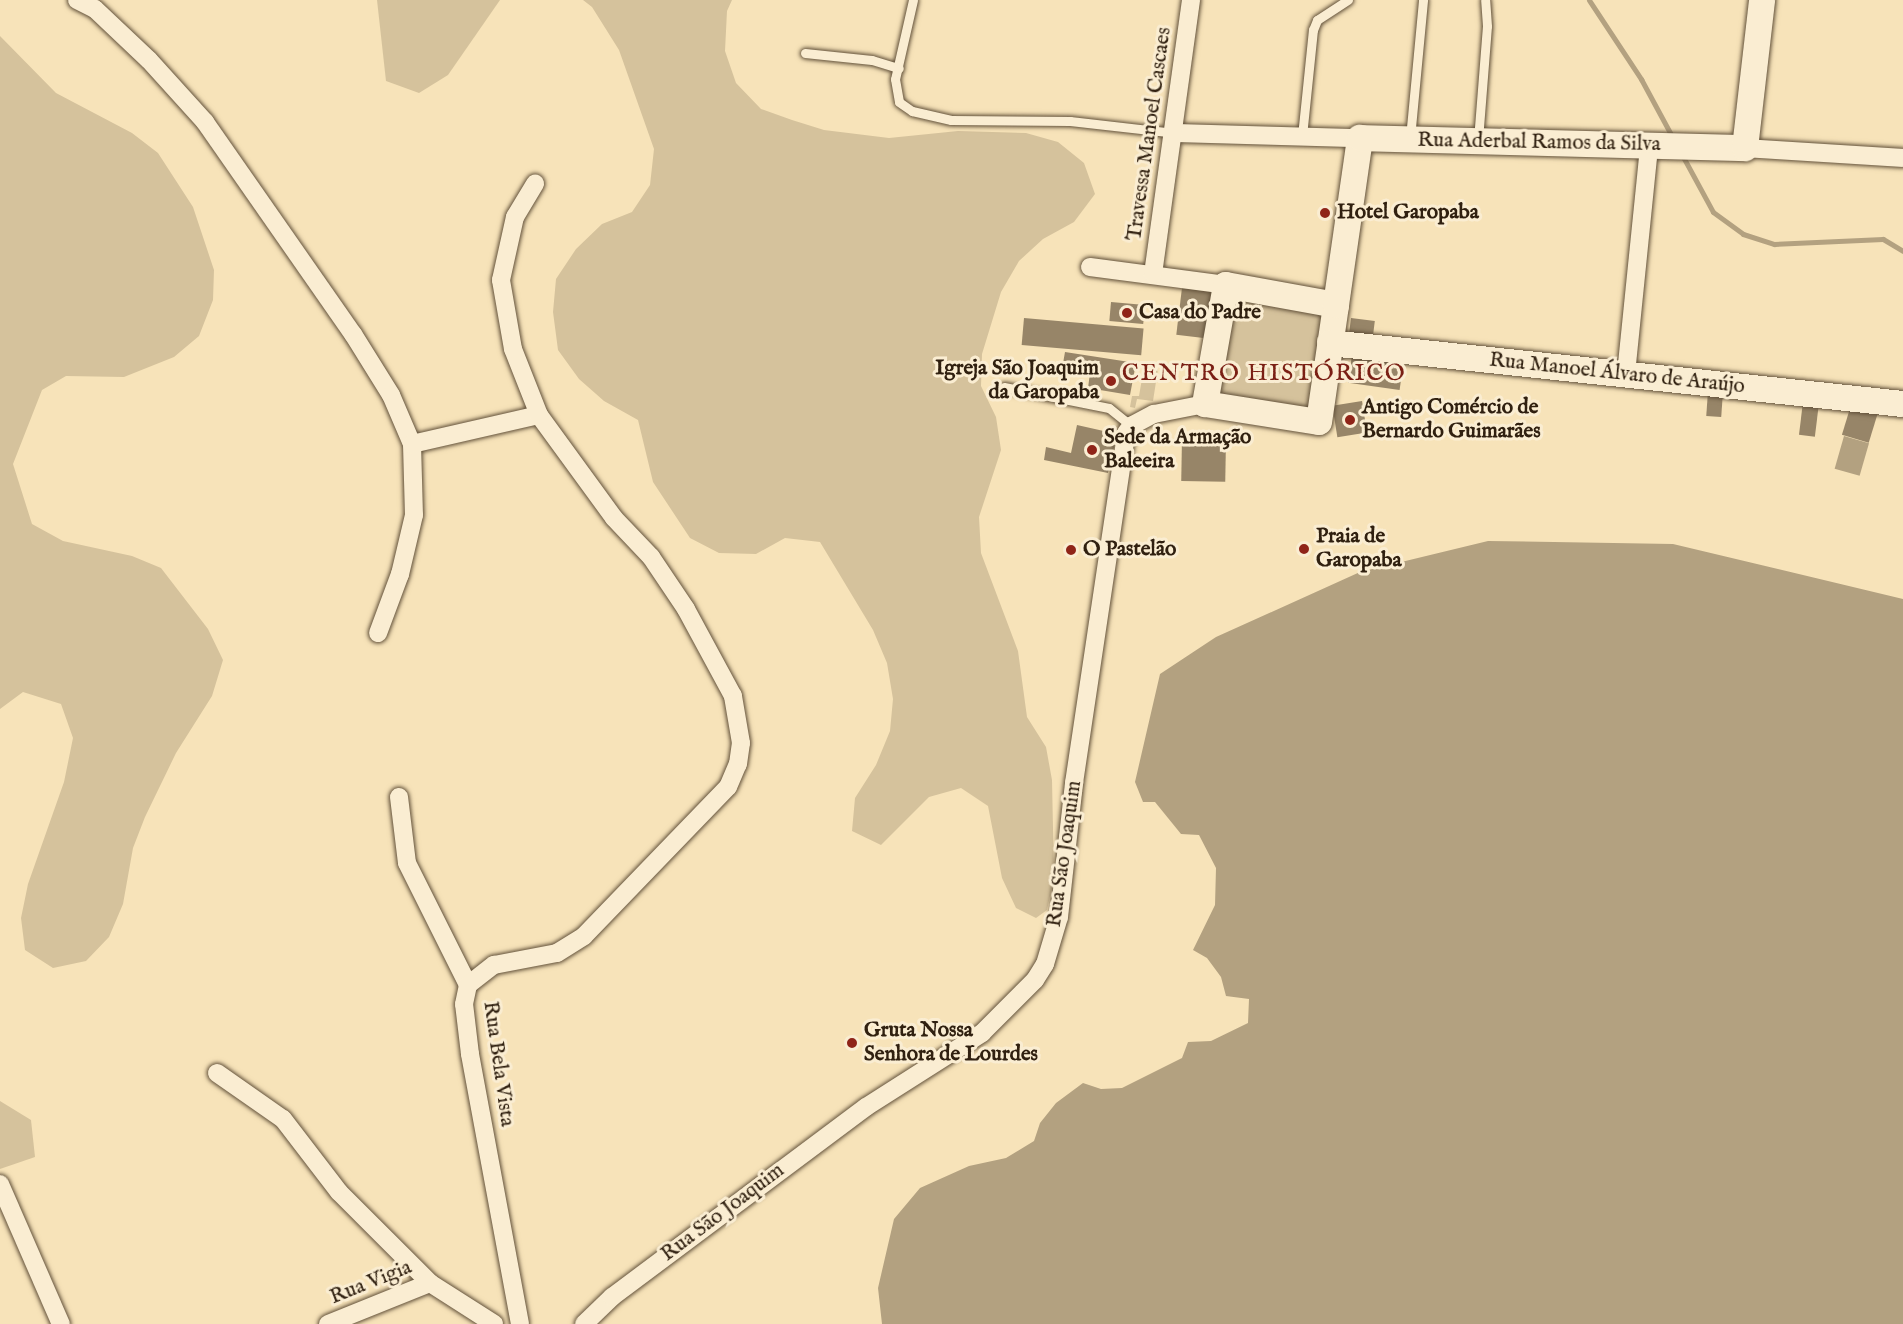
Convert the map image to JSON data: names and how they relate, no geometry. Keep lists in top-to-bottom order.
{
  "streets": {
    "street": [
      "Travessa Manoel Cascaes",
      "Rua Aderbal Ramos da Silva",
      "Rua Manoel Álvaro de Araújo",
      "Rua São Joaquim",
      "Rua Bela Vista",
      "Rua Vigia"
    ]
  },
  "crossings": [
    ["Travessa Manoel Cascaes", "Rua Aderbal Ramos da Silva"]
  ],
  "districts": ["CENTRO HISTÓRICO"],
  "places": [
    "Hotel Garopaba",
    "Casa do Padre",
    "Igreja São Joaquim da Garopaba",
    "Antigo Comércio de Bernardo Guimarães",
    "Sede da Armação Baleeira",
    "Praia de Garopaba",
    "O Pastelão",
    "Gruta Nossa Senhora de Lourdes"
  ]
}
